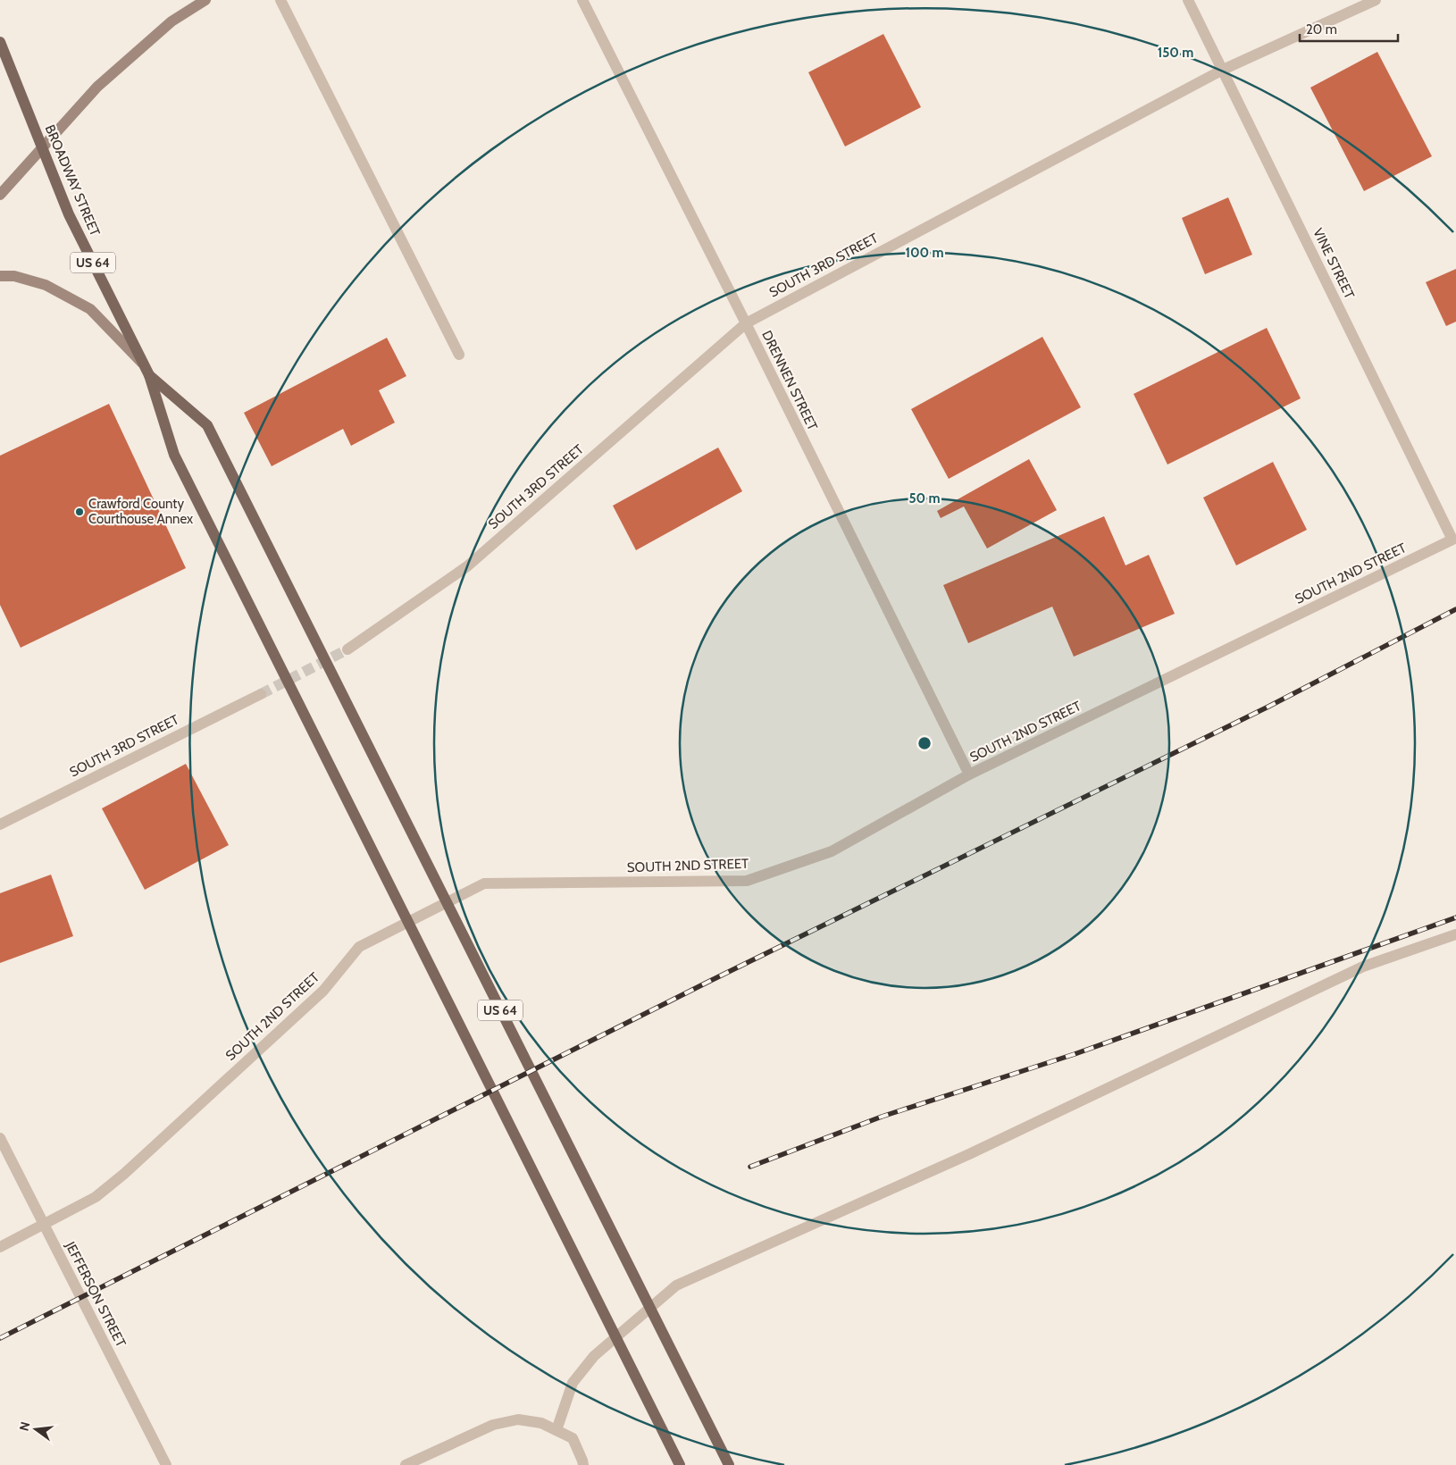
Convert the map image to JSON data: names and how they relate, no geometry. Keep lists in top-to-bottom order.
{
  "streets": {
    "main road": ["BROADWAY STREET", "US 64"],
    "street": [
      "VINE STREET",
      "SOUTH 3RD STREET",
      "DRENNEN STREET",
      "SOUTH 2ND STREET",
      "JEFFERSON STREET"
    ]
  },
  "crossings": [
    ["VINE STREET", "SOUTH 3RD STREET"],
    ["VINE STREET", "SOUTH 2ND STREET"],
    ["SOUTH 3RD STREET", "DRENNEN STREET"],
    ["DRENNEN STREET", "SOUTH 2ND STREET"]
  ],
  "places": ["Crawford County Courthouse Annex"],
  "scale_bar": "20 m",
  "north": "left",
  "rings": ["150 m", "100 m", "50 m"]
}
